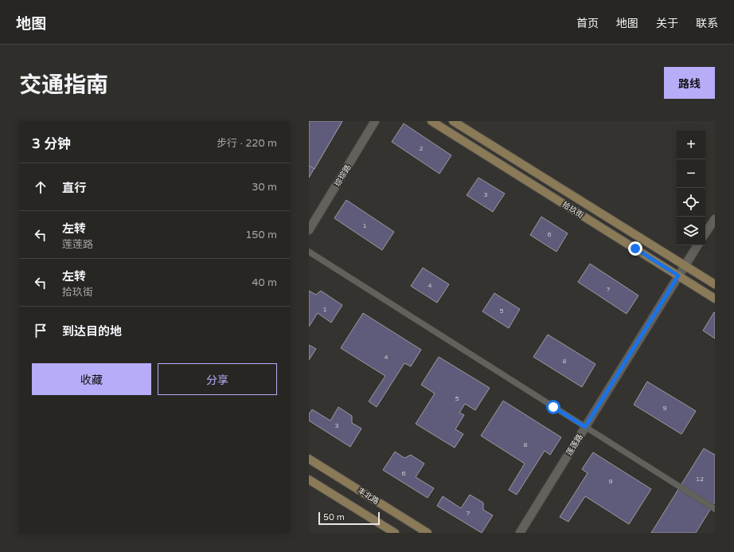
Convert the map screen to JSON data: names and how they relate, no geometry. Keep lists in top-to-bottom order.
{
  "streets": {
    "main road": ["拾玖街", "丰北路"],
    "street": ["琮琮路", "莲莲路"]
  },
  "crossings": [
    ["拾玖街", "莲莲路"]
  ],
  "house_numbers": [
    "2",
    "3",
    "1",
    "6",
    "4",
    "7",
    "1",
    "5",
    "4",
    "8",
    "5",
    "9",
    "3",
    "8",
    "6",
    "12",
    "9",
    "7"
  ],
  "scale_bar": "50 m",
  "page": {
    "header": "地图",
    "nav": [
      "首页",
      "地图",
      "关于",
      "联系"
    ],
    "title": "交通指南",
    "buttons": [
      "路线",
      ["收藏", "分享"]
    ],
    "heading": ["3 分钟", "步行 · 220 m"],
    "map_buttons": ["+", "−"],
    "list": [
      ["直行", "30 m"],
      ["左转", "莲莲路", "150 m"],
      ["左转", "拾玖街", "40 m"],
      "到达目的地"
    ],
    "scale": "50 m"
  }
}
